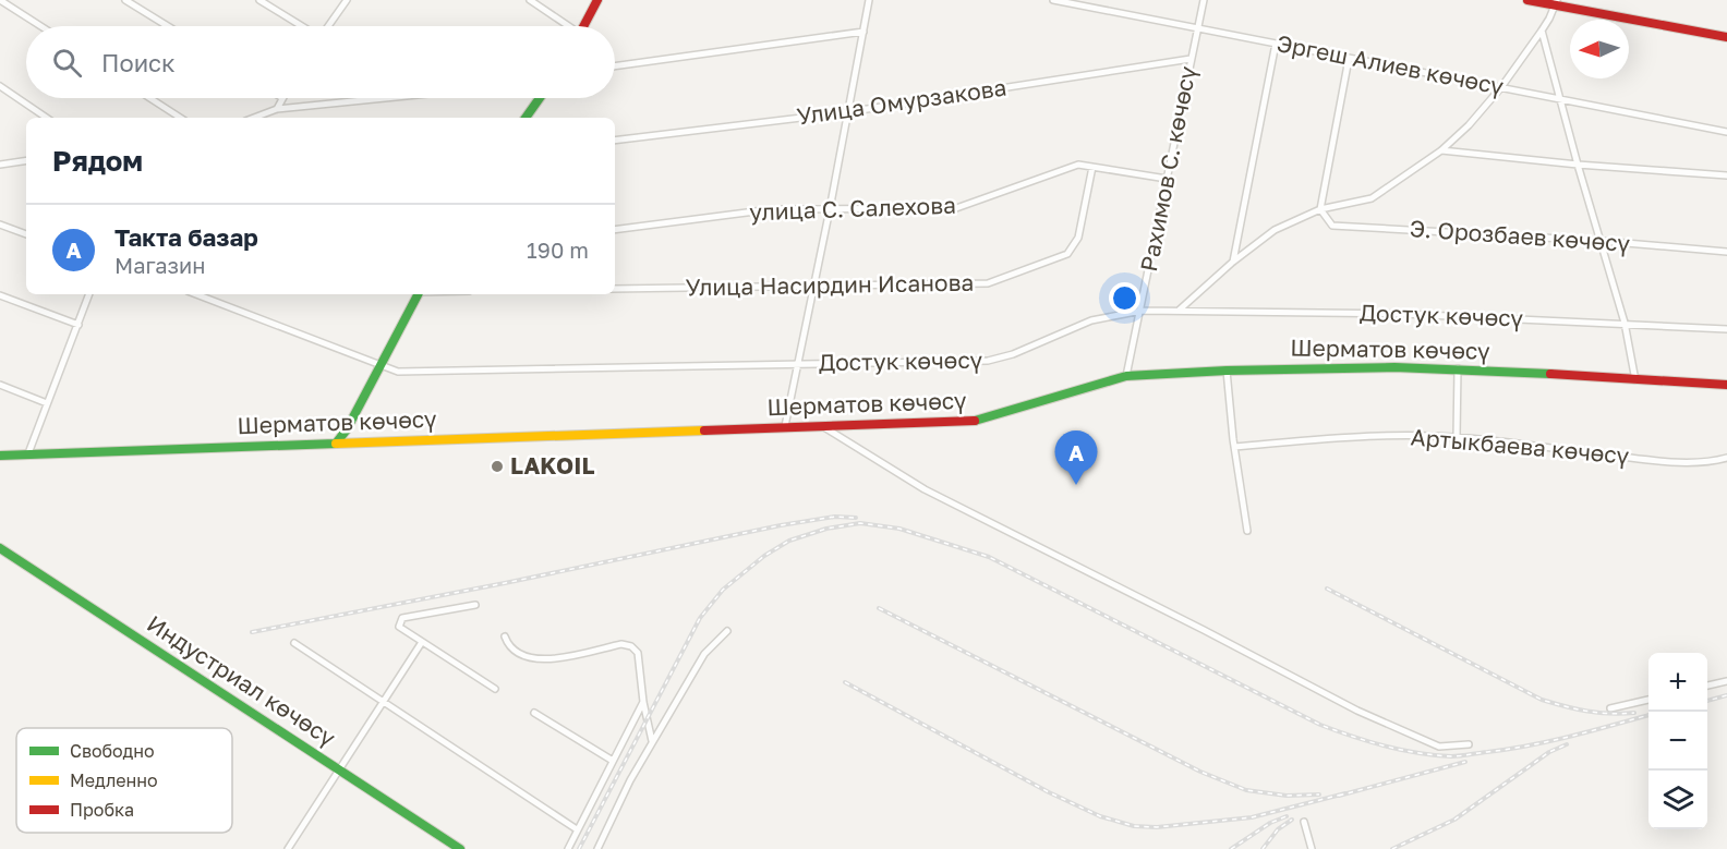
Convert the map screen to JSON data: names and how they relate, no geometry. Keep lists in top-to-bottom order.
{
  "streets": {
    "main road": ["Шерматов көчөсү", "Индустриал көчөсү"],
    "street": [
      "Эргеш Алиев көчөсү",
      "Улица Омурзакова",
      "Рахимов С. көчөсү",
      "улица С. Салехова",
      "Э. Орозбаев көчөсү",
      "Улица Насирдин Исанова",
      "Достук көчөсү",
      "Артыкбаева көчөсү"
    ]
  },
  "crossings": [
    ["Эргеш Алиев көчөсү", "Рахимов С. көчөсү"],
    ["Улица Омурзакова", "Рахимов С. көчөсү"],
    ["Рахимов С. көчөсү", "улица С. Салехова"],
    ["Рахимов С. көчөсү", "Достук көчөсү"],
    ["Рахимов С. көчөсү", "Шерматов көчөсү"],
    ["улица С. Салехова", "Улица Насирдин Исанова"]
  ],
  "places": ["LAKOIL"],
  "legend": ["Свободно", "Медленно", "Пробка"],
  "north": "left",
  "page": {
    "search": "Поиск",
    "heading": "Рядом",
    "list": [
      {
        "mark": "A",
        "name": "Такта базар",
        "note": "Магазин",
        "value": "190 m"
      }
    ],
    "pins": "A",
    "map_buttons": ["+", "−"]
  }
}
